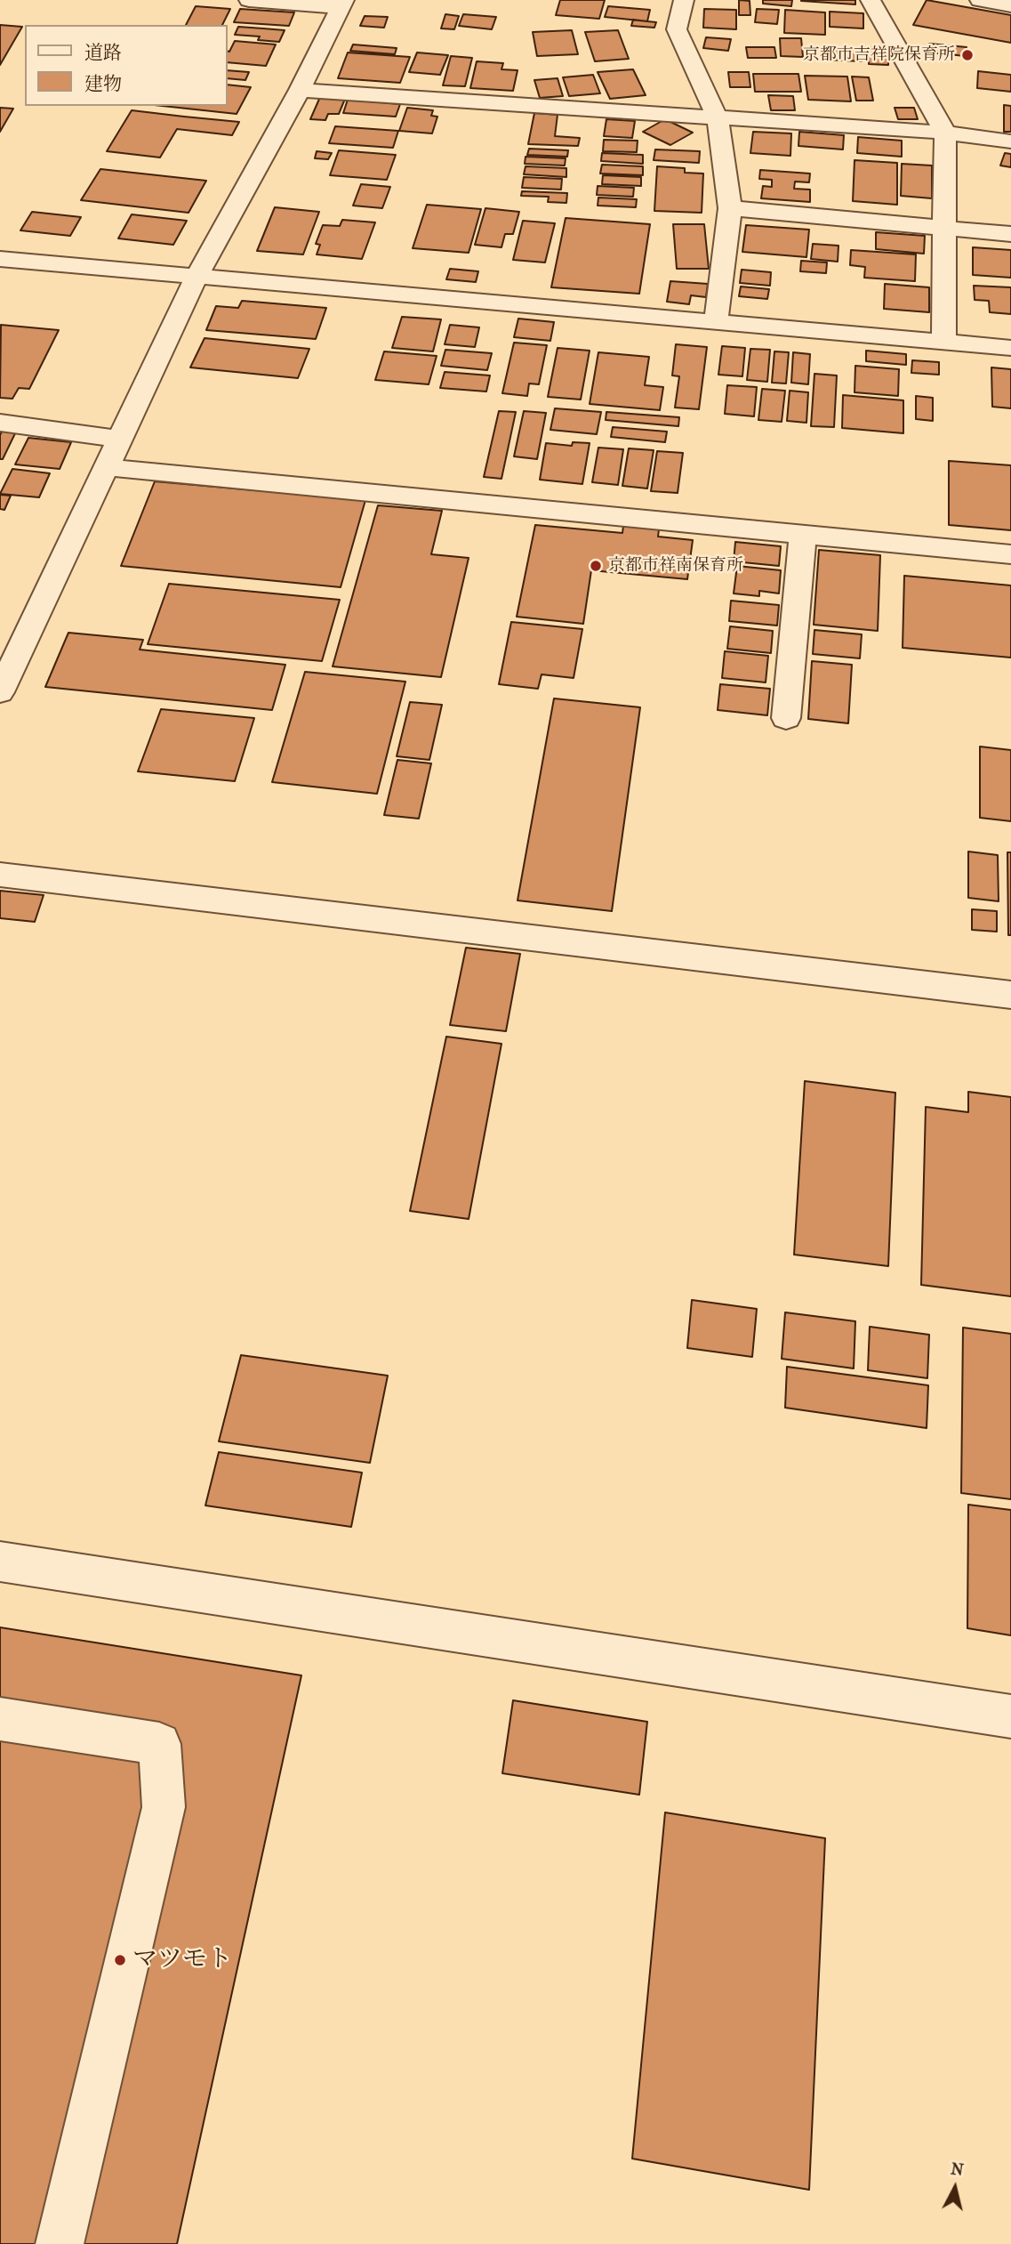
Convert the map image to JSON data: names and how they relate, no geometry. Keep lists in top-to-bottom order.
{
  "places": ["京都市吉祥院保育所", "京都市祥南保育所", "マツモト"],
  "legend": ["道路", "建物"],
  "north": "top"
}
